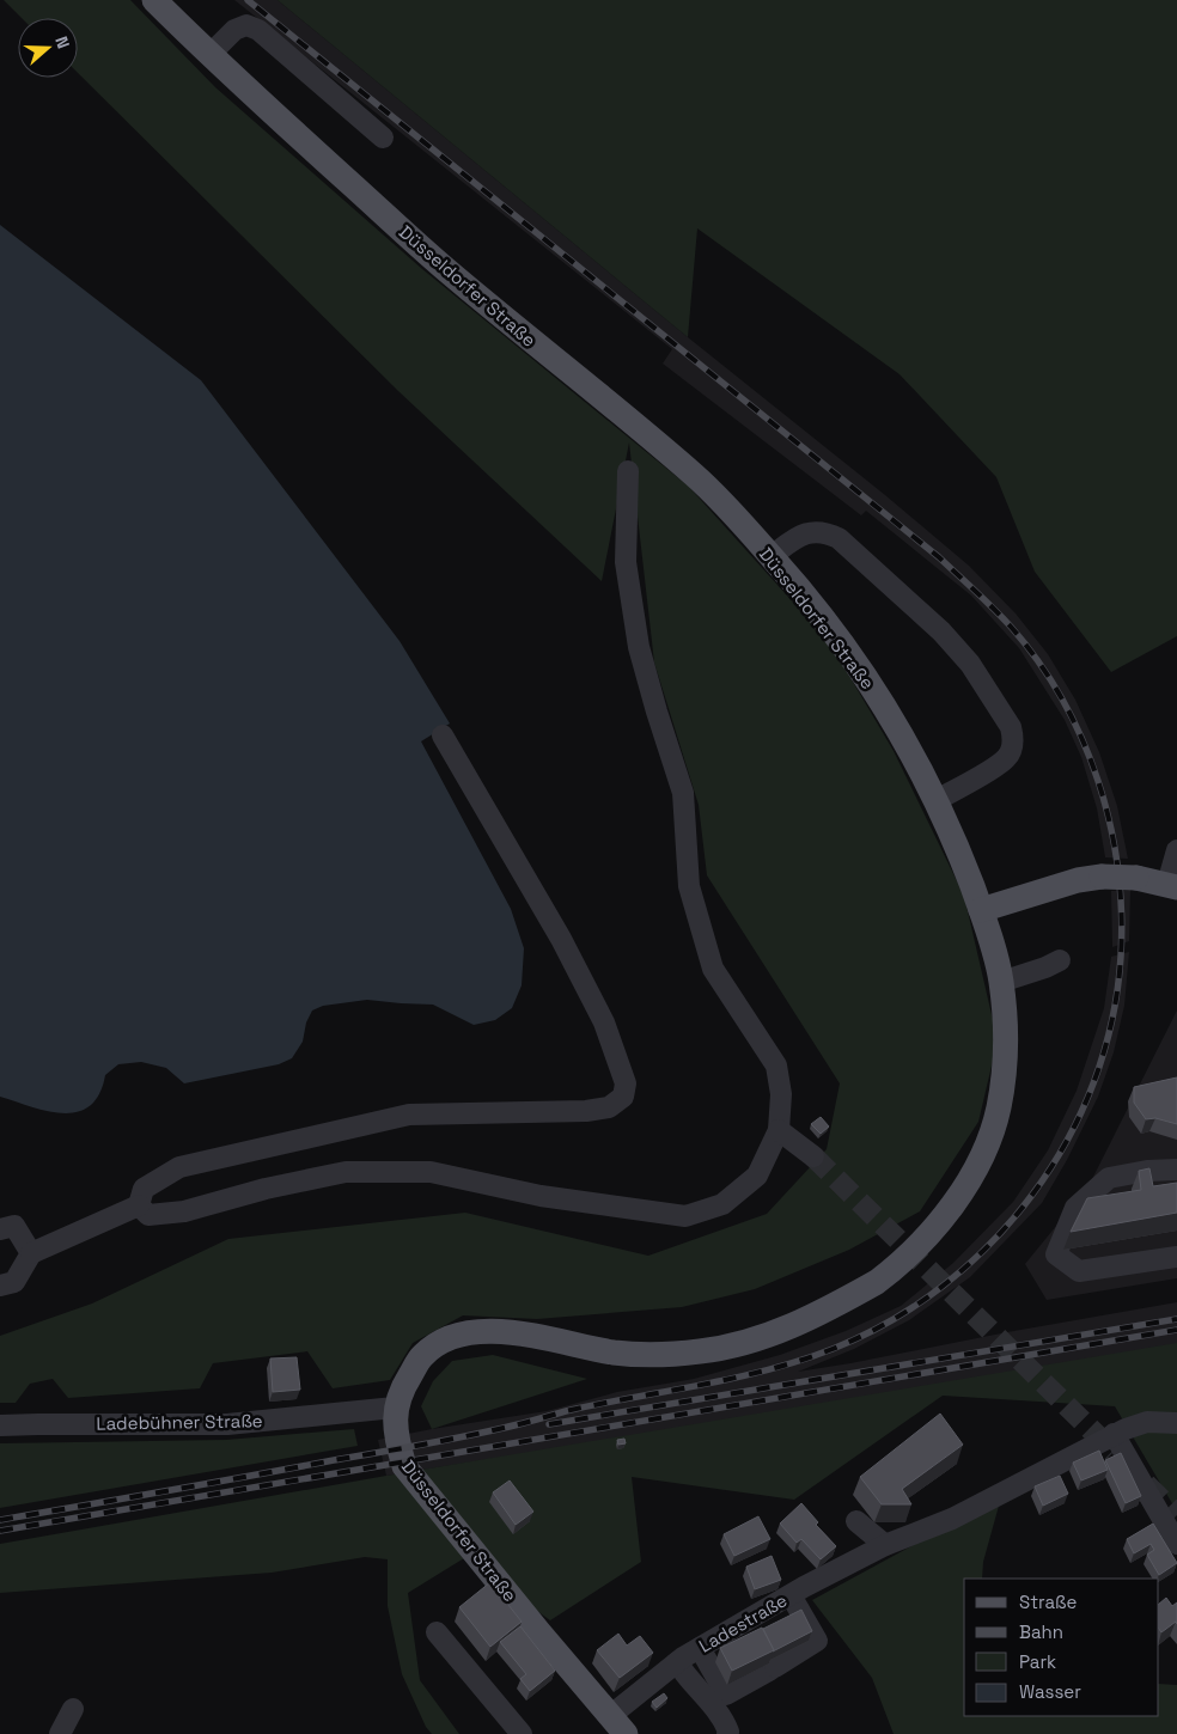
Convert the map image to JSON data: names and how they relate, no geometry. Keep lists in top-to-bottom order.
{
  "streets": {
    "main road": ["Düsseldorfer Straße"],
    "street": ["Ladebühner Straße", "Ladestraße"]
  },
  "crossings": [
    ["Düsseldorfer Straße", "Ladebühner Straße"],
    ["Düsseldorfer Straße", "Ladestraße"]
  ],
  "legend": [
    "Straße",
    "Bahn",
    "Park",
    "Wasser"
  ],
  "north": "right"
}
